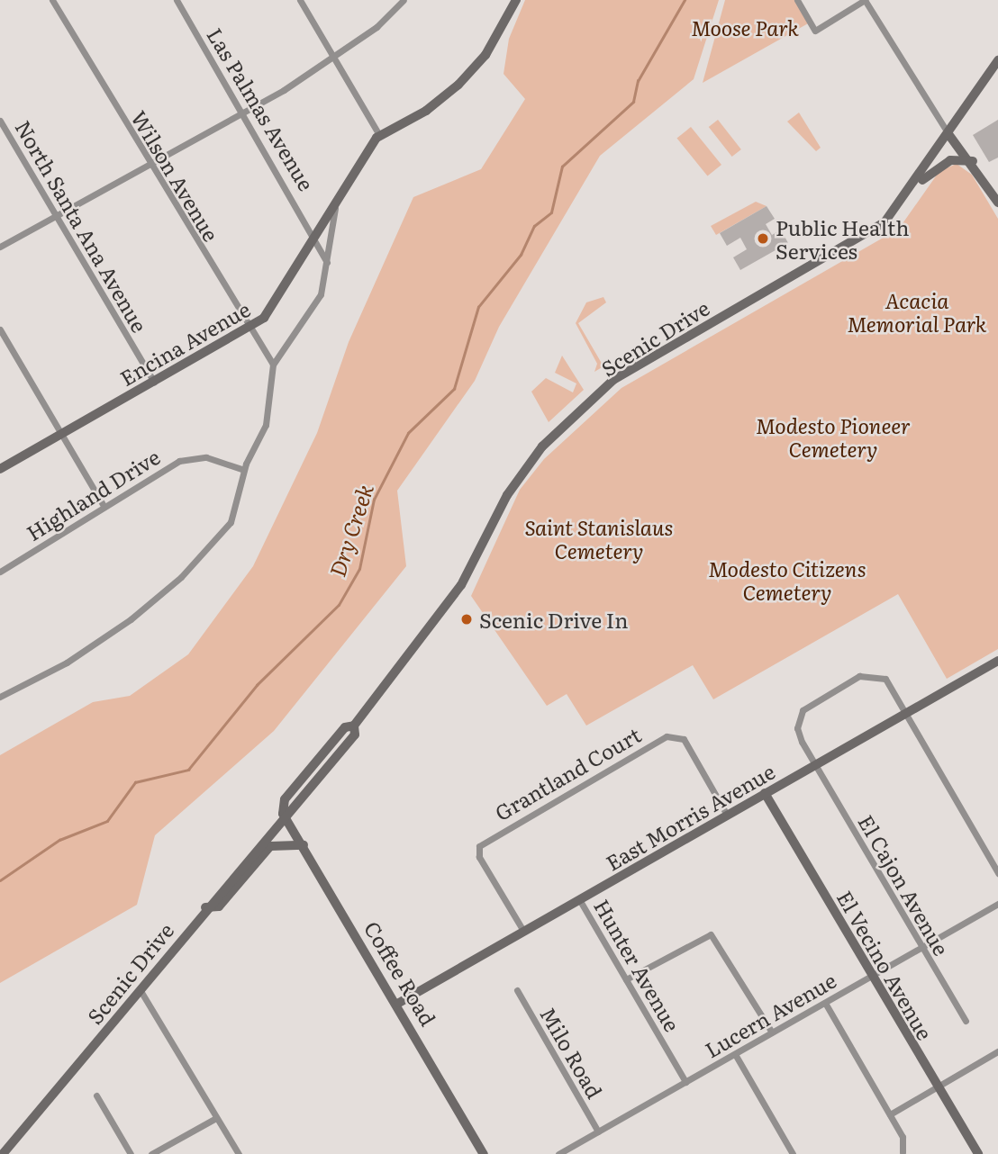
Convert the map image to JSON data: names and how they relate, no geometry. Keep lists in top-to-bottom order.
{
  "streets": {
    "main road": [
      "Scenic Drive",
      "Encina Avenue",
      "East Morris Avenue",
      "El Vecino Avenue",
      "Coffee Road"
    ],
    "street": [
      "Las Palmas Avenue",
      "Wilson Avenue",
      "North Santa Ana Avenue",
      "Highland Drive",
      "Grantland Court",
      "El Cajon Avenue",
      "Hunter Avenue",
      "Lucern Avenue",
      "Milo Road"
    ]
  },
  "crossings": [
    ["Las Palmas Avenue", "Encina Avenue"],
    ["Wilson Avenue", "Encina Avenue"],
    ["North Santa Ana Avenue", "Encina Avenue"],
    ["Scenic Drive", "Coffee Road"],
    ["Grantland Court", "East Morris Avenue"],
    ["East Morris Avenue", "El Cajon Avenue"],
    ["East Morris Avenue", "Hunter Avenue"],
    ["East Morris Avenue", "El Vecino Avenue"],
    ["East Morris Avenue", "Coffee Road"],
    ["El Cajon Avenue", "Lucern Avenue"],
    ["Hunter Avenue", "Lucern Avenue"],
    ["El Vecino Avenue", "Lucern Avenue"],
    ["Lucern Avenue", "Milo Road"]
  ],
  "water": ["Dry Creek"],
  "parks": [
    "Moose Park",
    "Acacia Memorial Park",
    "Modesto Pioneer Cemetery",
    "Saint Stanislaus Cemetery",
    "Modesto Citizens Cemetery"
  ],
  "places": ["Public Health Services", "Scenic Drive In"]
}
